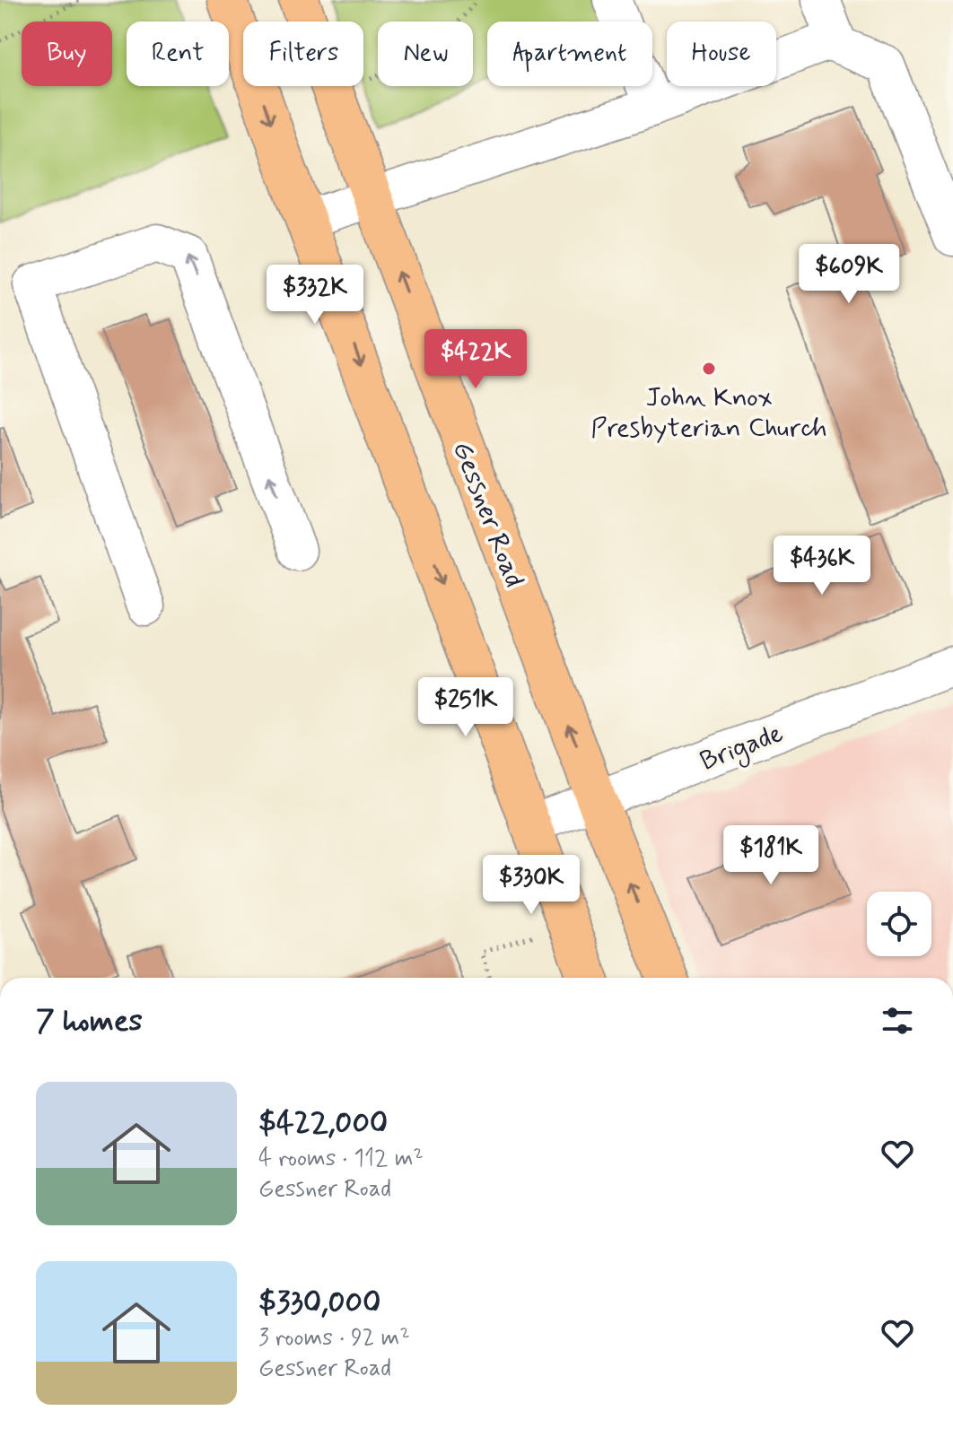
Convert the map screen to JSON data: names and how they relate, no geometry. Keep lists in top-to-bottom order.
{
  "streets": {
    "main road": ["Gessner Road"],
    "street": ["Brigade"]
  },
  "crossings": [
    ["Gessner Road", "Brigade"]
  ],
  "places": ["John Knox Presbyterian Church"],
  "page": {
    "chip": [
      "Buy",
      "Rent",
      "Filters",
      "New",
      "Apartment",
      "House"
    ],
    "price": [
      "$609K",
      "$332K",
      "$422K",
      "$436K",
      "$251K",
      "$181K",
      "$330K"
    ],
    "heading": "7 homes",
    "list": [
      {
        "name": "$422,000",
        "note": "4 rooms · 112 m² · Gessner Road"
      },
      {
        "name": "$330,000",
        "note": "3 rooms · 92 m² · Gessner Road"
      }
    ]
  }
}
